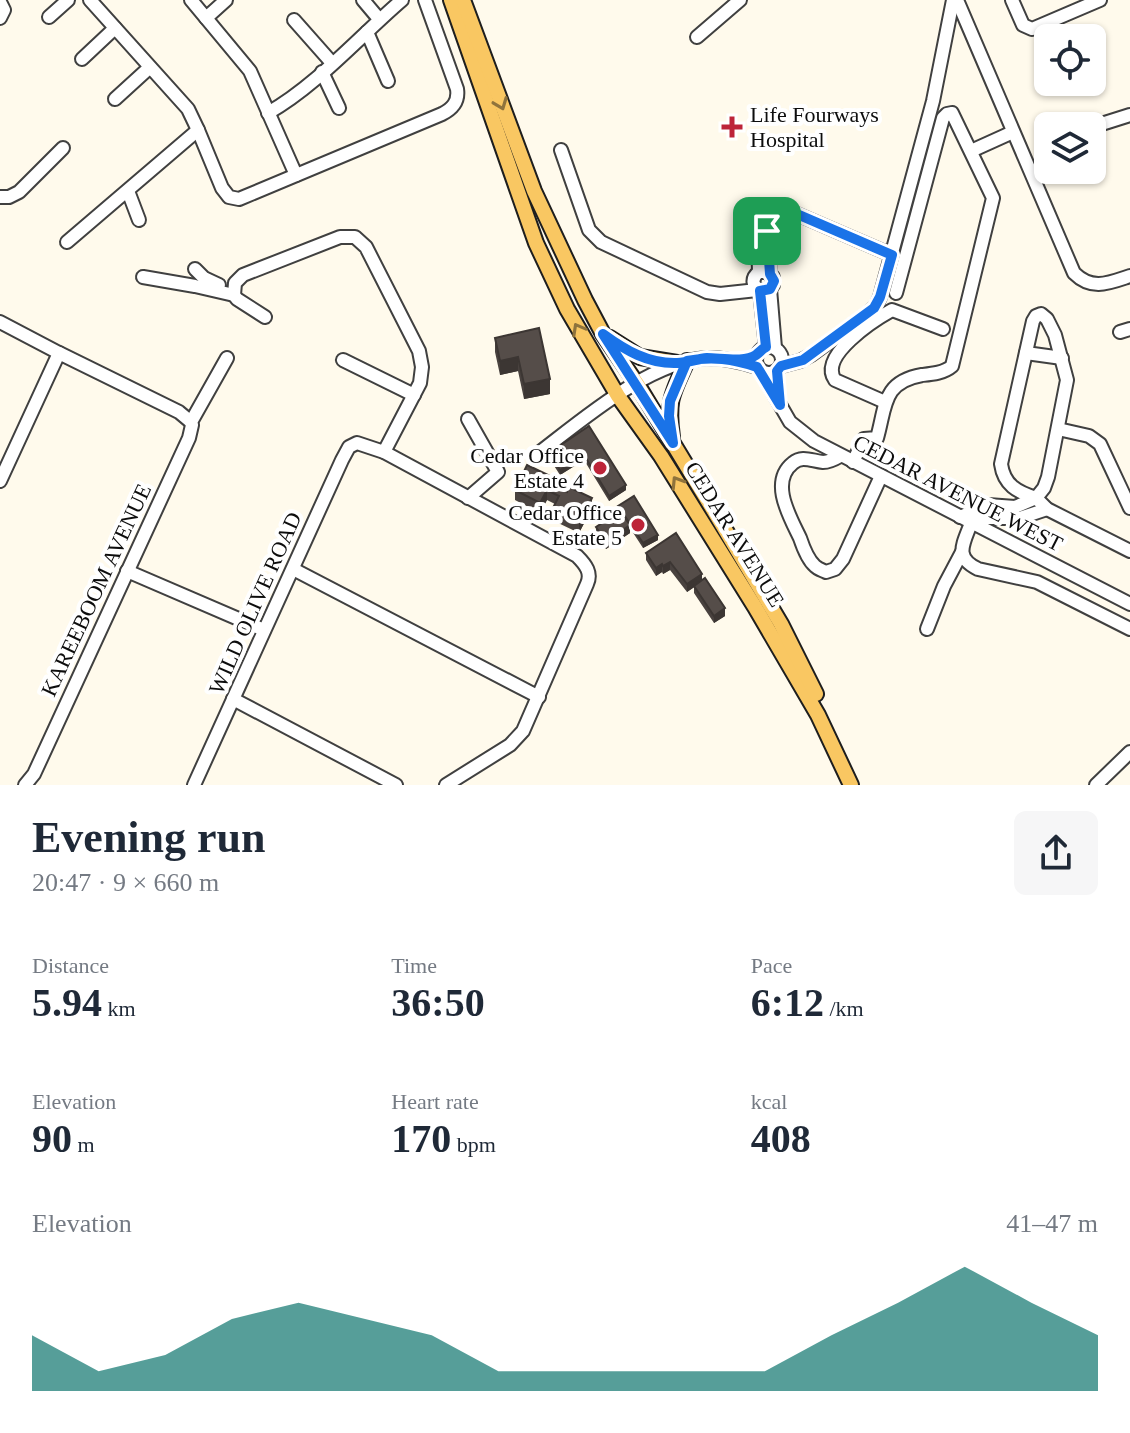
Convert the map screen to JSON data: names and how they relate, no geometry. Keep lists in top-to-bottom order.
{
  "streets": {
    "main road": ["CEDAR AVENUE"],
    "street": ["CEDAR AVENUE WEST", "KAREEBOOM AVENUE", "WILD OLIVE ROAD"]
  },
  "places": {
    "health": ["Life Fourways Hospital"],
    "other": ["Cedar Office Estate 4", "Cedar Office Estate 5"]
  },
  "page": {
    "heading": ["Evening run", "20:47 · 9 × 660 m"],
    "stats": [
      ["Distance", "5.94 km"],
      ["Time", "36:50"],
      ["Pace", "6:12 /km"],
      ["Elevation", "90 m"],
      ["Heart rate", "170 bpm"],
      ["kcal", "408"]
    ],
    "chart": ["Elevation", "41–47 m"]
  }
}
